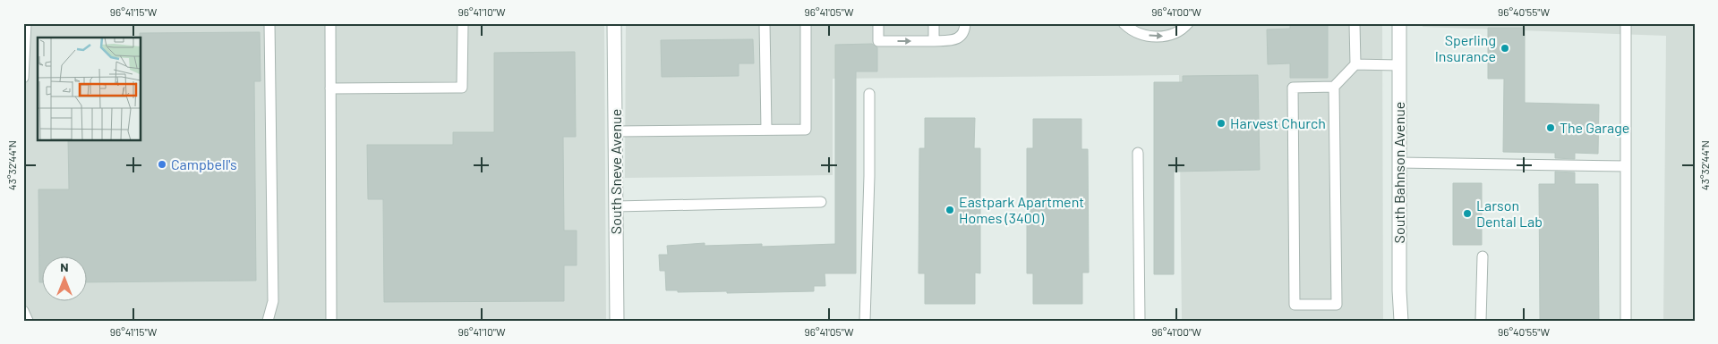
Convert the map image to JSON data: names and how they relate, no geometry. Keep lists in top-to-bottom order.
{
  "streets": {
    "street": ["South Sneve Avenue", "South Bahnson Avenue"]
  },
  "places": [
    "Sperling Insurance",
    "Harvest Church",
    "The Garage",
    "Campbell's",
    "Eastpark Apartment Homes (3400)",
    "Larson Dental Lab"
  ],
  "north": "top",
  "coordinates": [
    "96°41'15\"W",
    "96°41'10\"W",
    "96°41'05\"W",
    "96°41'00\"W",
    "96°40'55\"W",
    "43°32'44\"N"
  ]
}
